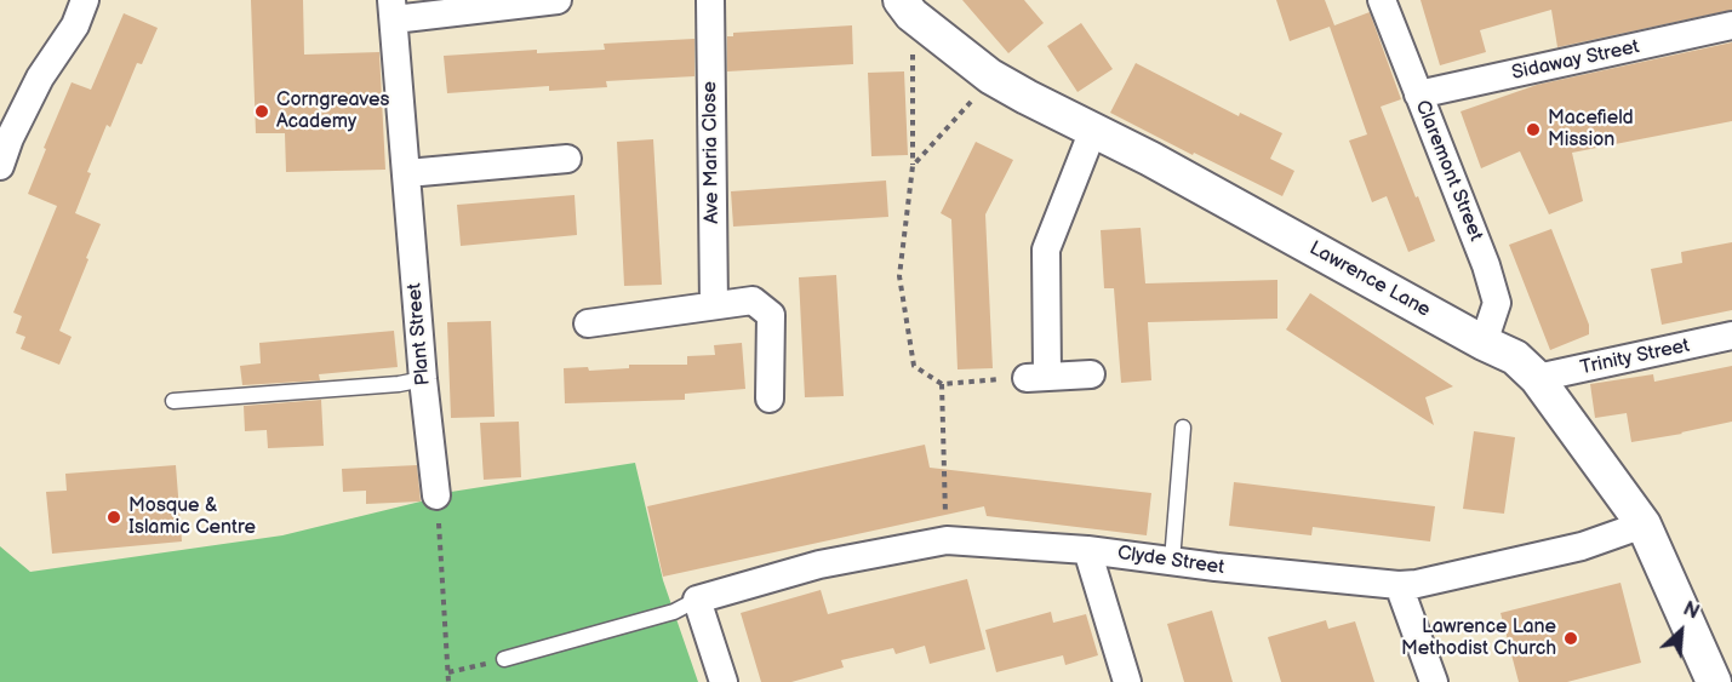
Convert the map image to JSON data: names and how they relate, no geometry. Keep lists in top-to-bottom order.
{
  "streets": {
    "street": [
      "Sidaway Street",
      "Ave Maria Close",
      "Claremont Street",
      "Lawrence Lane",
      "Plant Street",
      "Trinity Street",
      "Clyde Street"
    ]
  },
  "crossings": [
    ["Sidaway Street", "Claremont Street"],
    ["Claremont Street", "Lawrence Lane"],
    ["Lawrence Lane", "Trinity Street"],
    ["Lawrence Lane", "Clyde Street"]
  ],
  "places": [
    "Corngreaves Academy",
    "Macefield Mission",
    "Mosque & Islamic Centre",
    "Lawrence Lane Methodist Church"
  ],
  "north": "top right"
}
